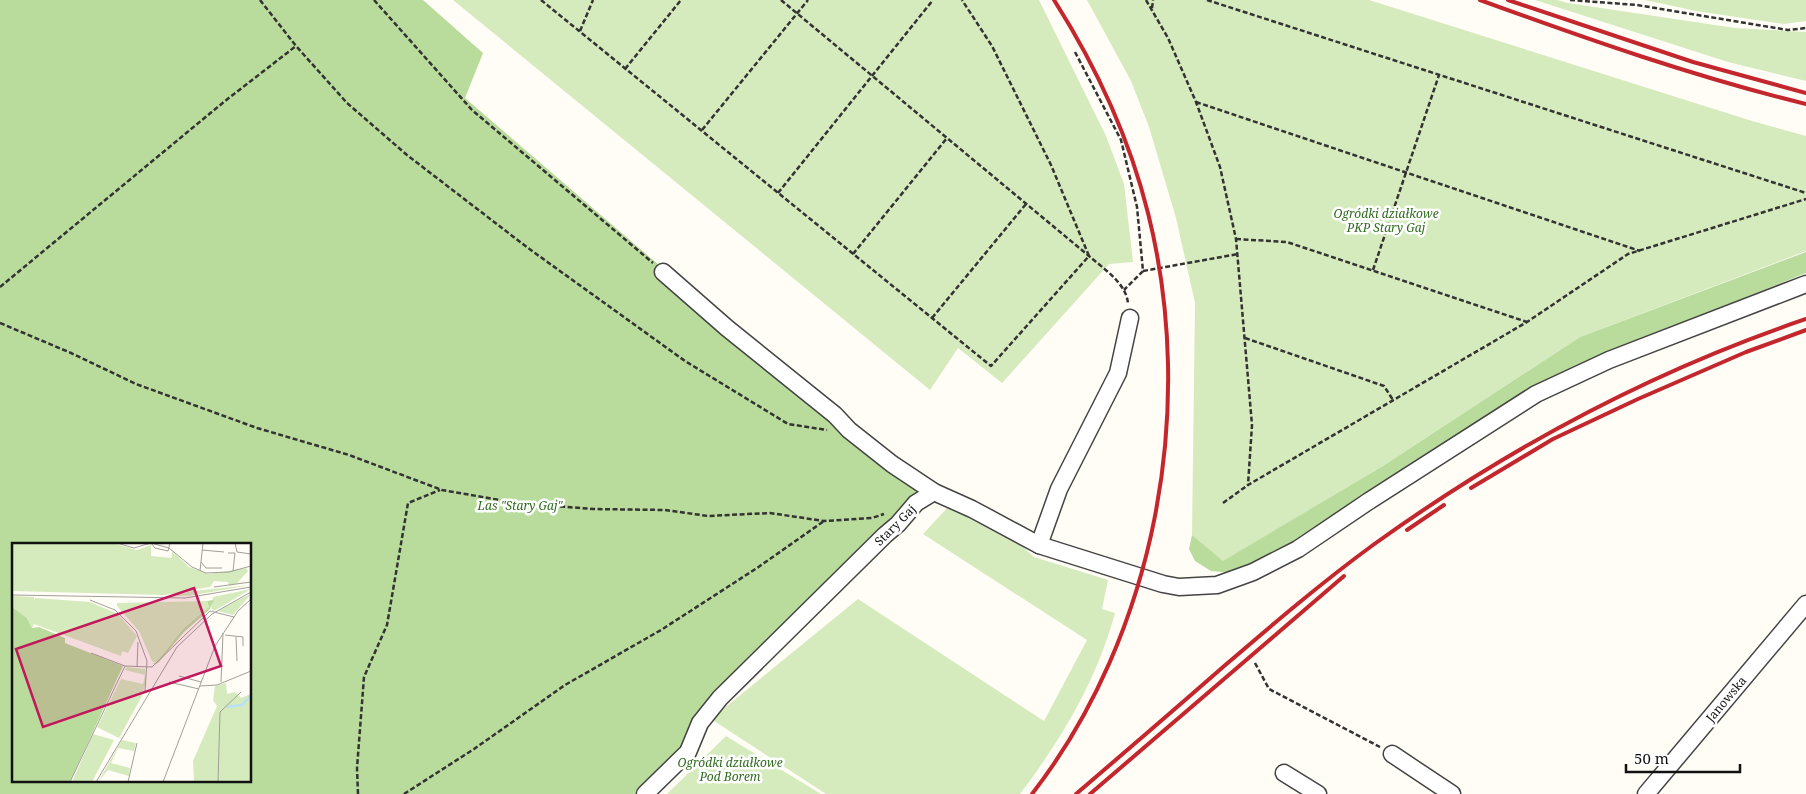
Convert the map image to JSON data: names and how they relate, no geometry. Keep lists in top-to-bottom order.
{
  "streets": {
    "street": ["Stary Gaj", "Janowska"]
  },
  "parks": ["Ogródki działkowe PKP Stary Gaj", "Las \"Stary Gaj\"", "Ogródki działkowe Pod Borem"],
  "scale_bar": "50 m"
}
